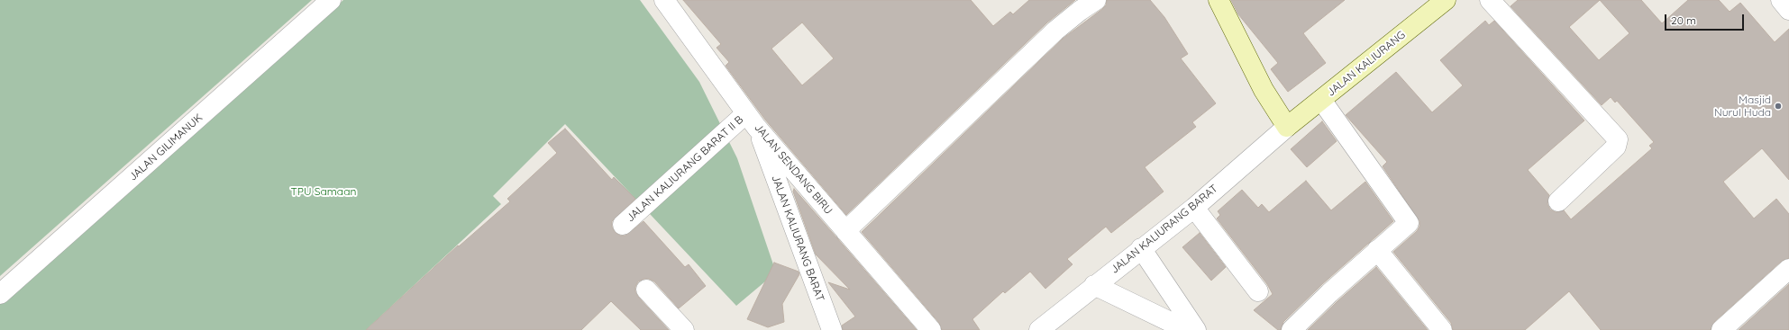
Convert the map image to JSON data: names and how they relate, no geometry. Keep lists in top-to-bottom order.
{
  "streets": {
    "main road": ["JALAN KALIURANG"],
    "street": [
      "JALAN GILIMANUK",
      "JALAN KALIURANG BARAT II B",
      "JALAN SENDANG BIRU",
      "JALAN KALIURANG BARAT"
    ]
  },
  "crossings": [
    ["JALAN KALIURANG", "JALAN KALIURANG BARAT"],
    ["JALAN KALIURANG BARAT II B", "JALAN SENDANG BIRU"],
    ["JALAN KALIURANG BARAT II B", "JALAN KALIURANG BARAT"],
    ["JALAN SENDANG BIRU", "JALAN KALIURANG BARAT"]
  ],
  "parks": ["TPU Samaan"],
  "places": ["Masjid Nurul Huda"],
  "scale_bar": "20 m"
}
